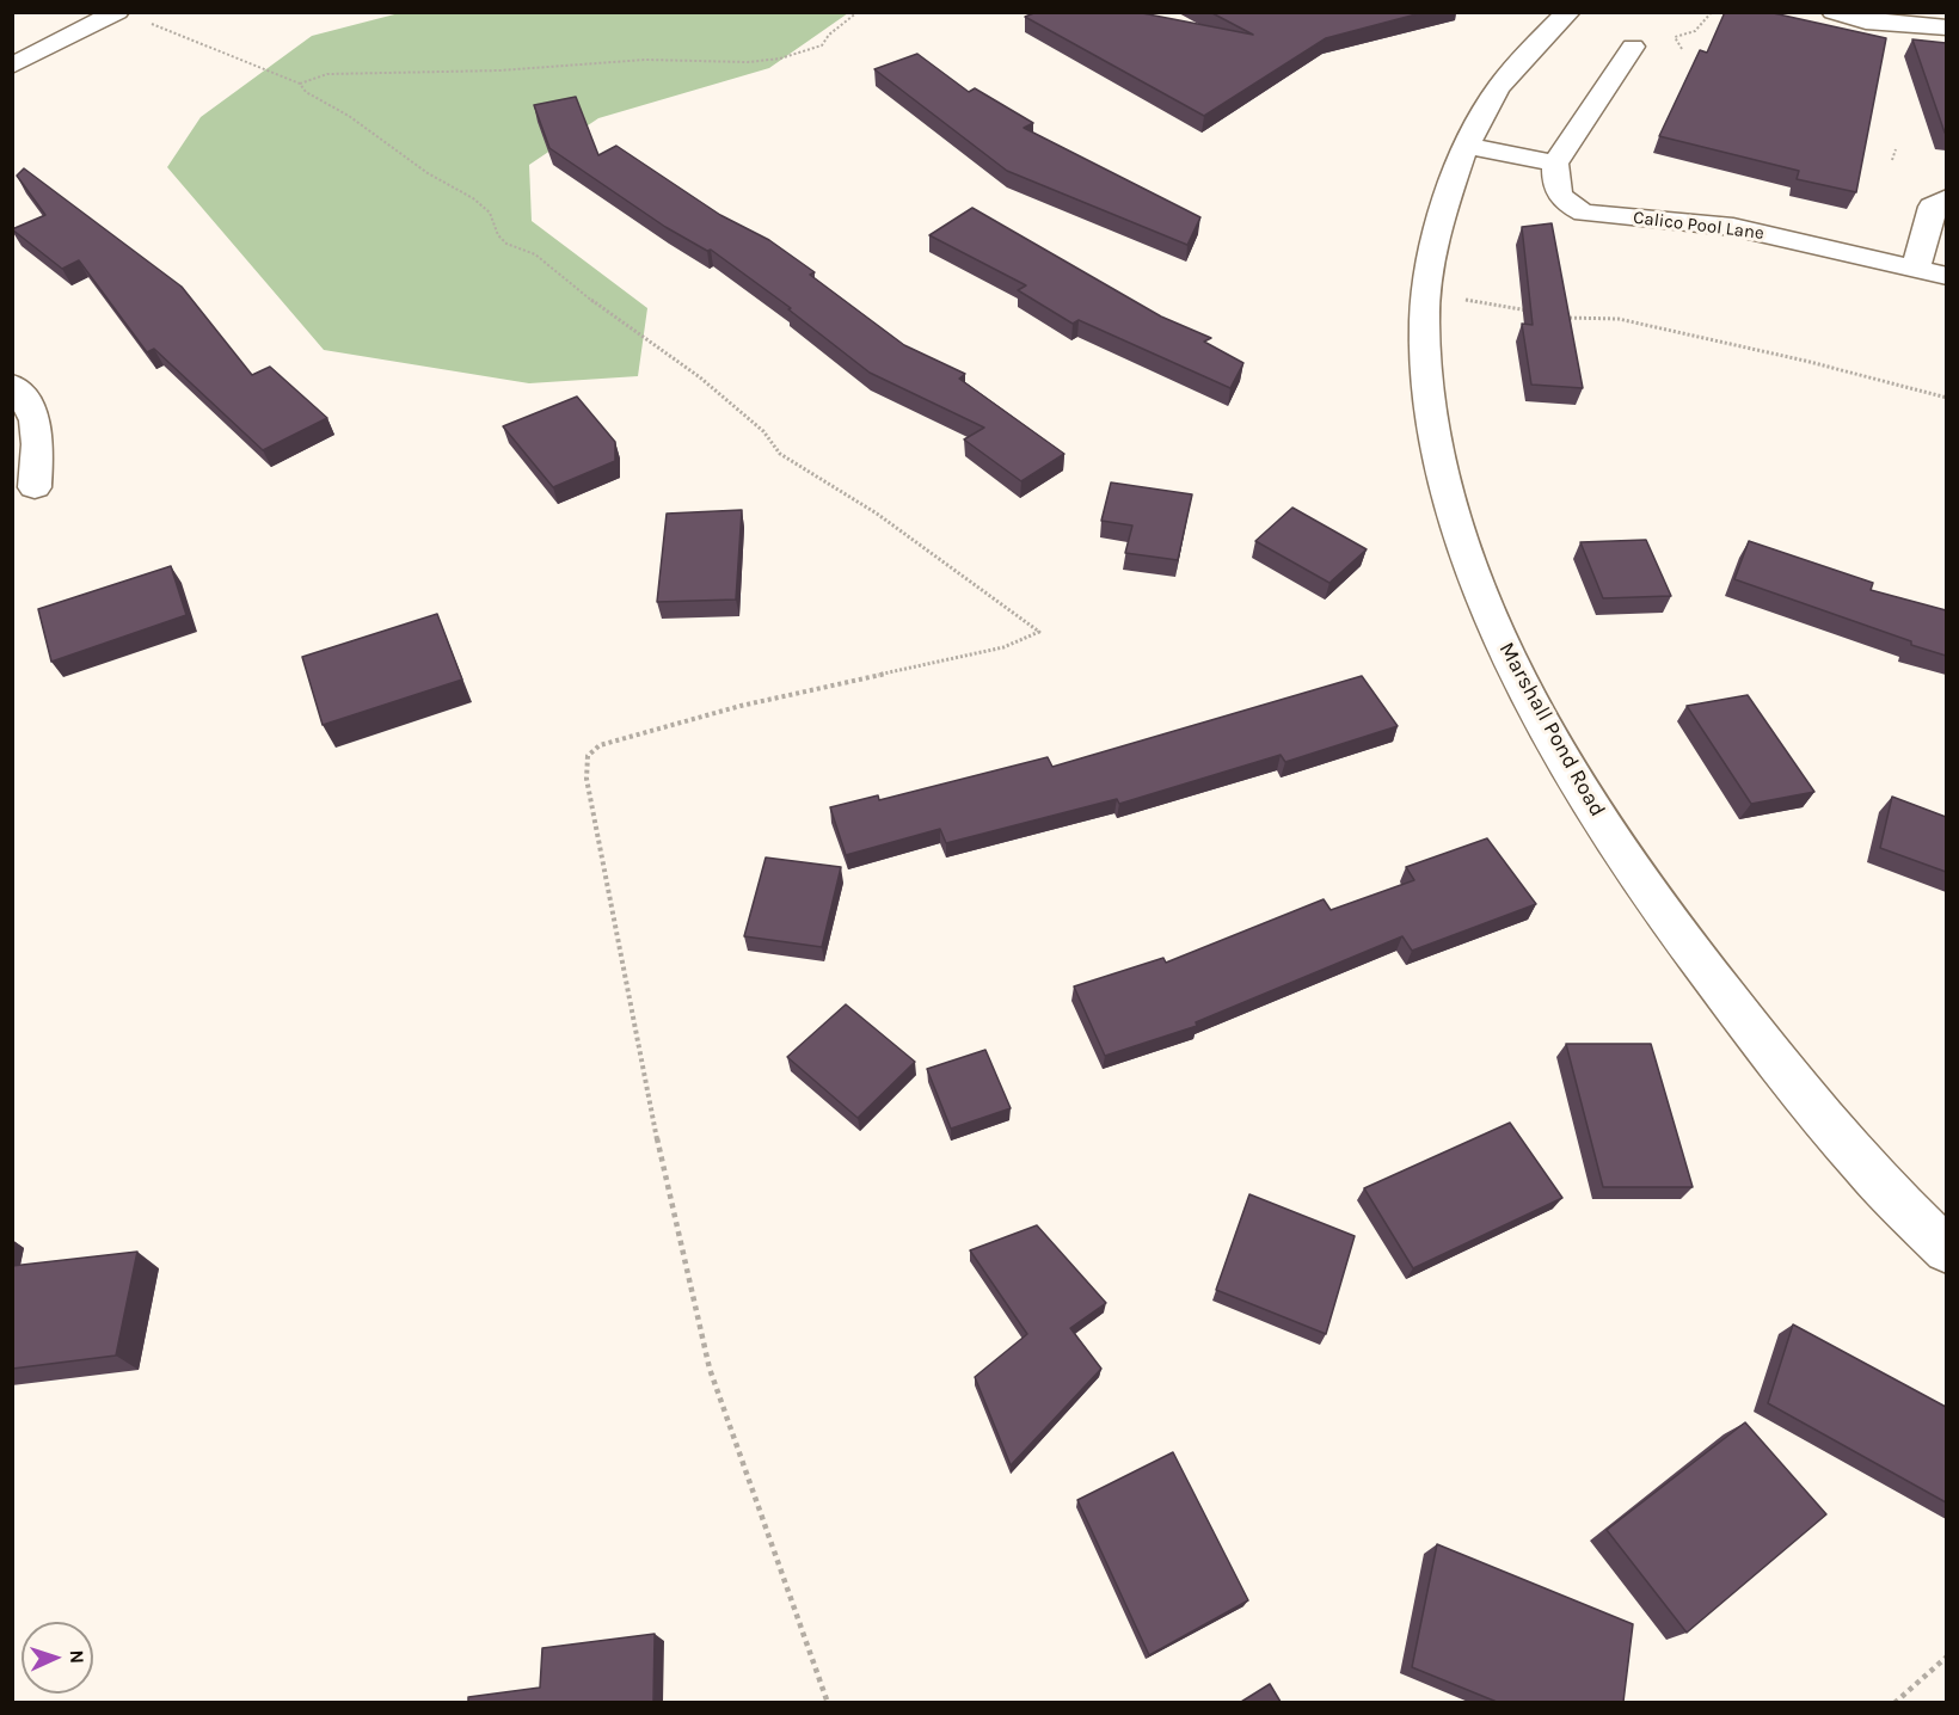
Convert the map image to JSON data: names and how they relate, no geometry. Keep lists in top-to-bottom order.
{
  "streets": {
    "street": ["Calico Pool Lane", "Marshall Pond Road"]
  },
  "north": "right"
}
